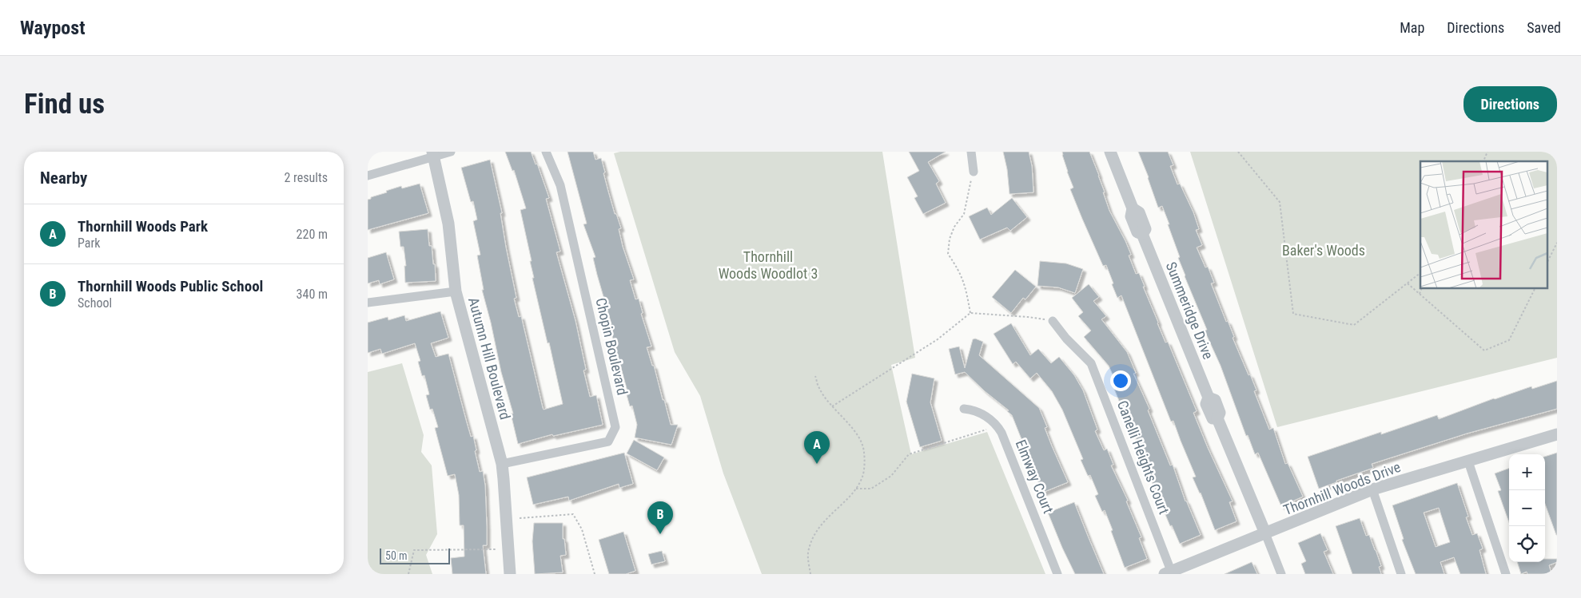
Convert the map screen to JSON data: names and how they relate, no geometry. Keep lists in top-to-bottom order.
{
  "streets": {
    "street": [
      "Summeridge Drive",
      "Chopin Boulevard",
      "Autumn Hill Boulevard",
      "Canelli Heights Court",
      "Elmway Court",
      "Thornhill Woods Drive"
    ]
  },
  "crossings": [
    ["Summeridge Drive", "Thornhill Woods Drive"],
    ["Chopin Boulevard", "Autumn Hill Boulevard"],
    ["Canelli Heights Court", "Thornhill Woods Drive"]
  ],
  "parks": ["Baker's Woods", "Thornhill Woods Woodlot 3"],
  "scale_bar": "50 m",
  "page": {
    "header": "Waypost",
    "nav": ["Map", "Directions", "Saved"],
    "buttons": "Directions",
    "title": "Find us",
    "heading": ["Nearby", "2 results"],
    "list": [
      {
        "mark": "A",
        "name": "Thornhill Woods Park",
        "note": "Park",
        "value": "220 m"
      },
      {
        "mark": "B",
        "name": "Thornhill Woods Public School",
        "note": "School",
        "value": "340 m"
      }
    ],
    "pins": ["A", "B"],
    "map_buttons": ["+", "−"],
    "scale": "50 m"
  }
}
